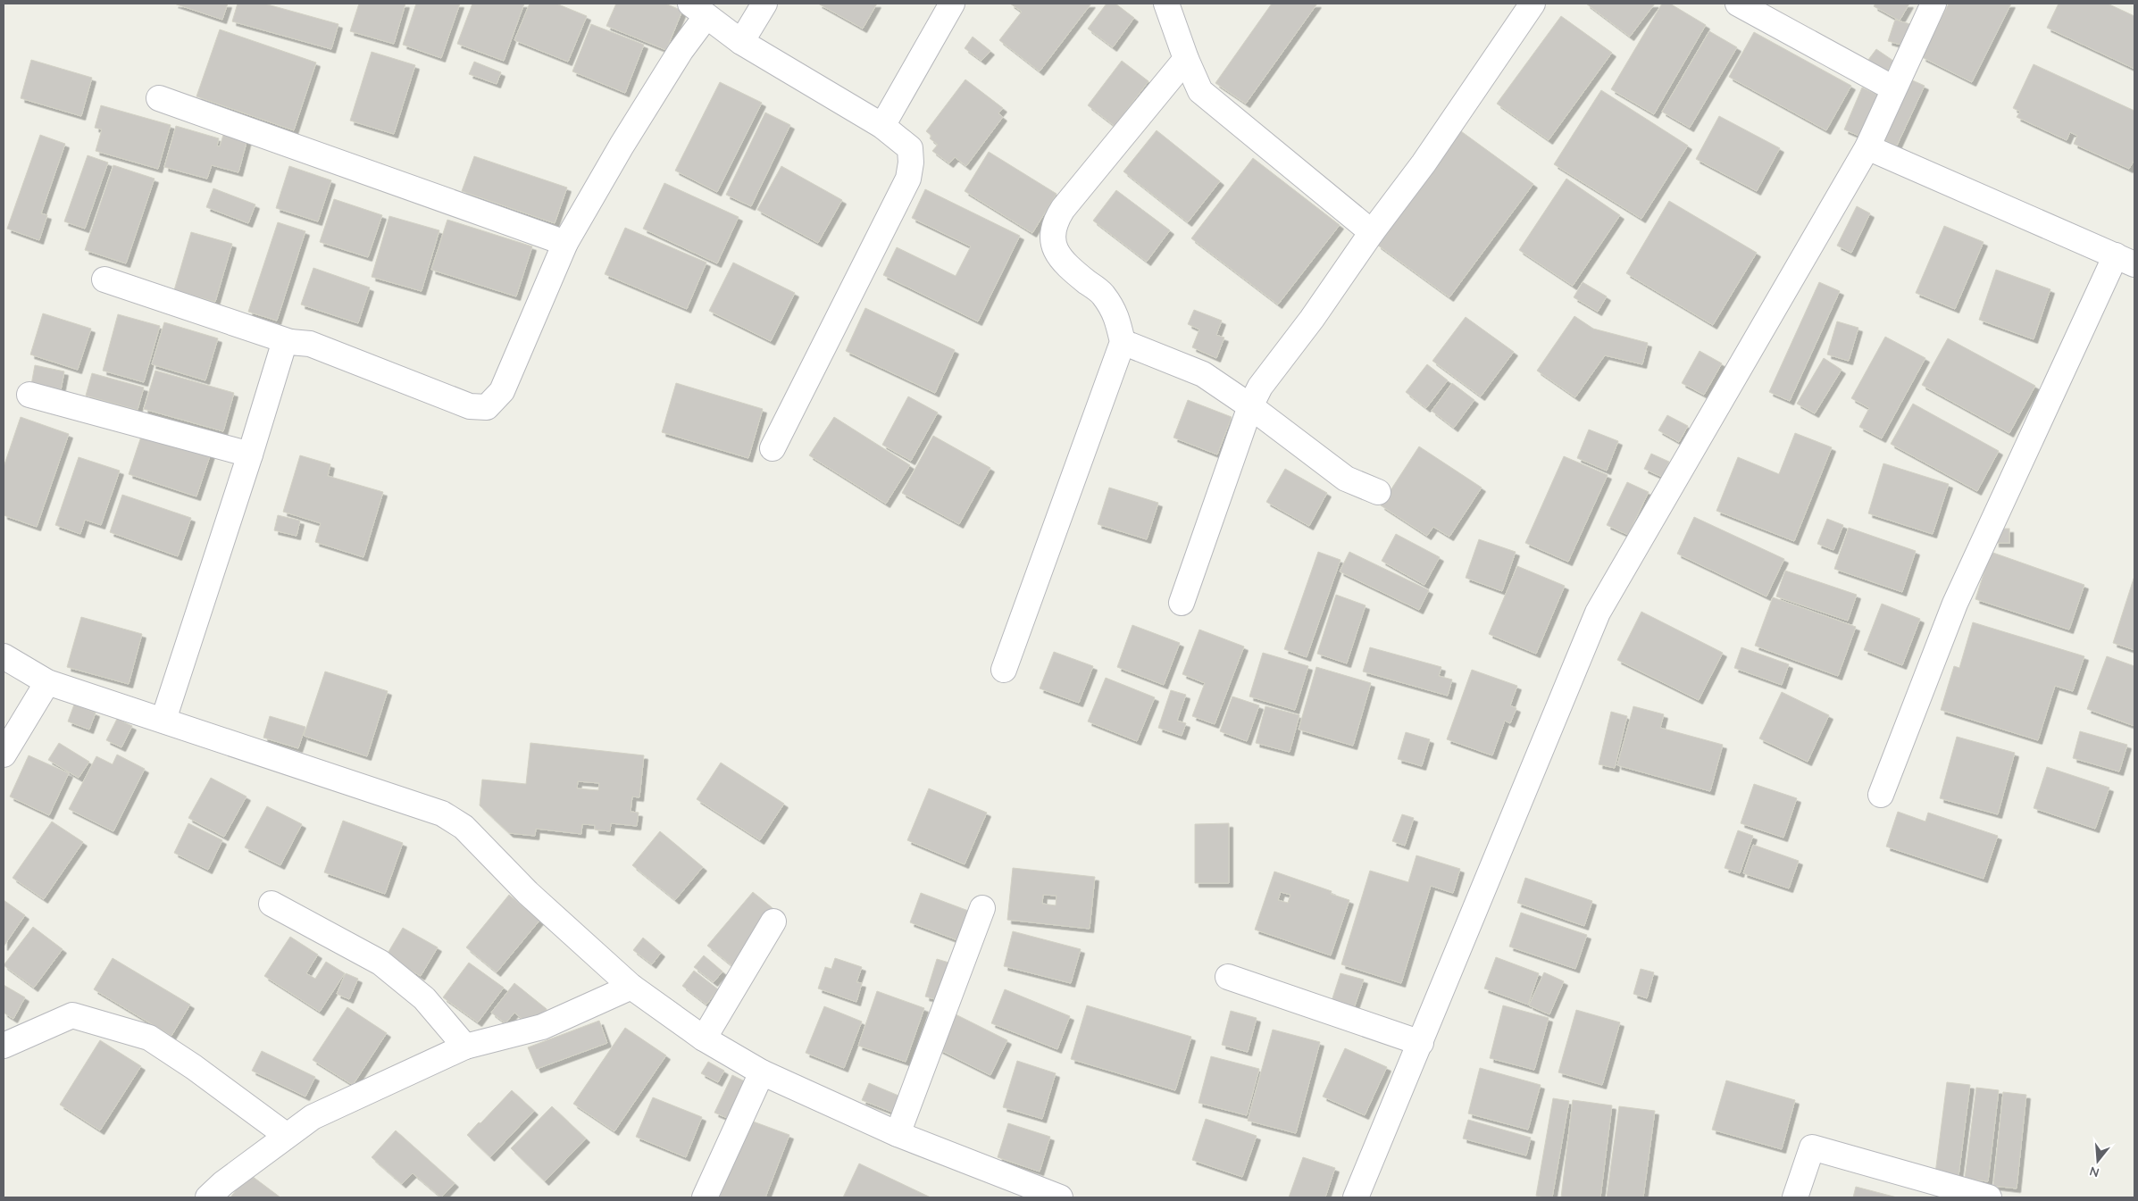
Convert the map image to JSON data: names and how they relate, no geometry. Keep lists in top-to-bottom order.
{
  "north": "bottom"
}
